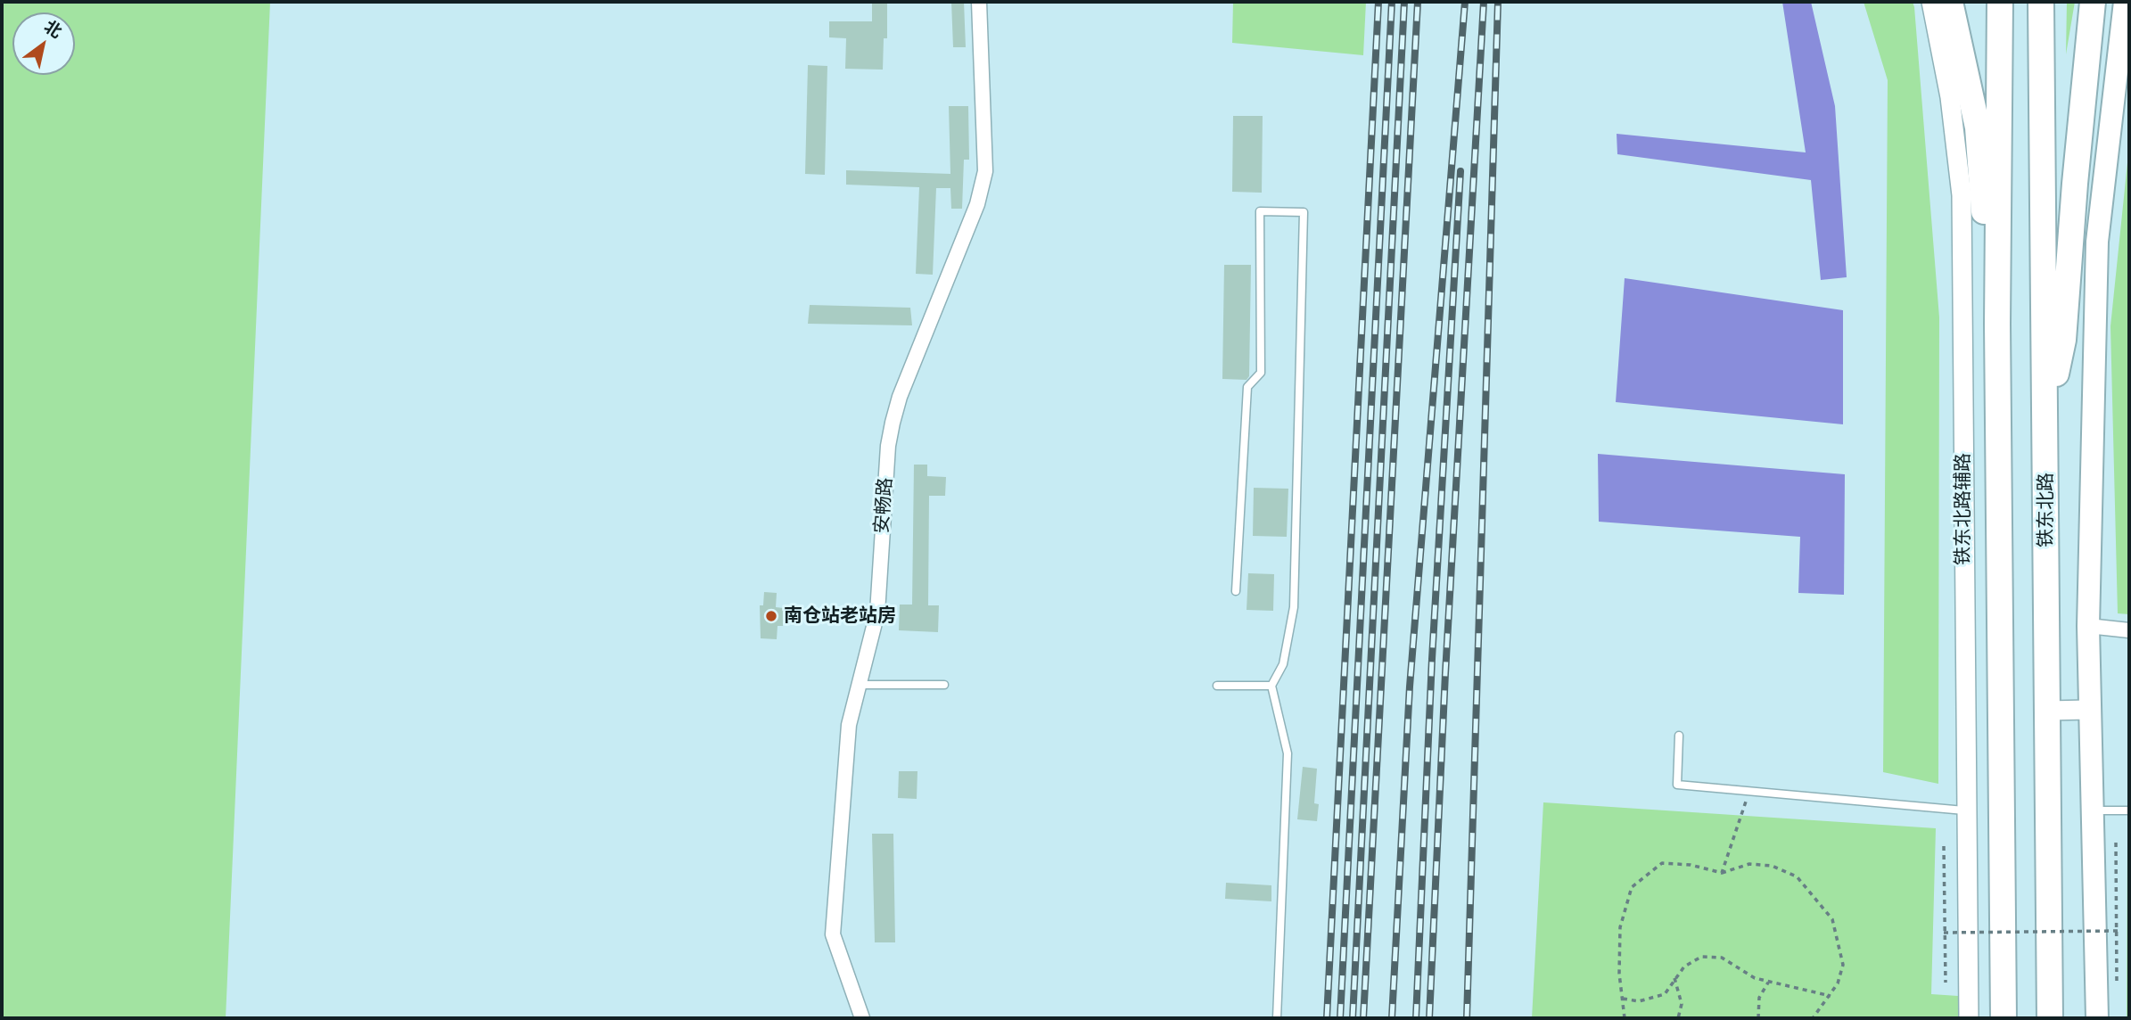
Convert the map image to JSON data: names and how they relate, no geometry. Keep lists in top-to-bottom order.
{
  "streets": {
    "highway": ["铁东北路"],
    "street": ["安畅路", "铁东北路辅路"]
  },
  "places": ["南仓站老站房"],
  "north": "top right"
}
